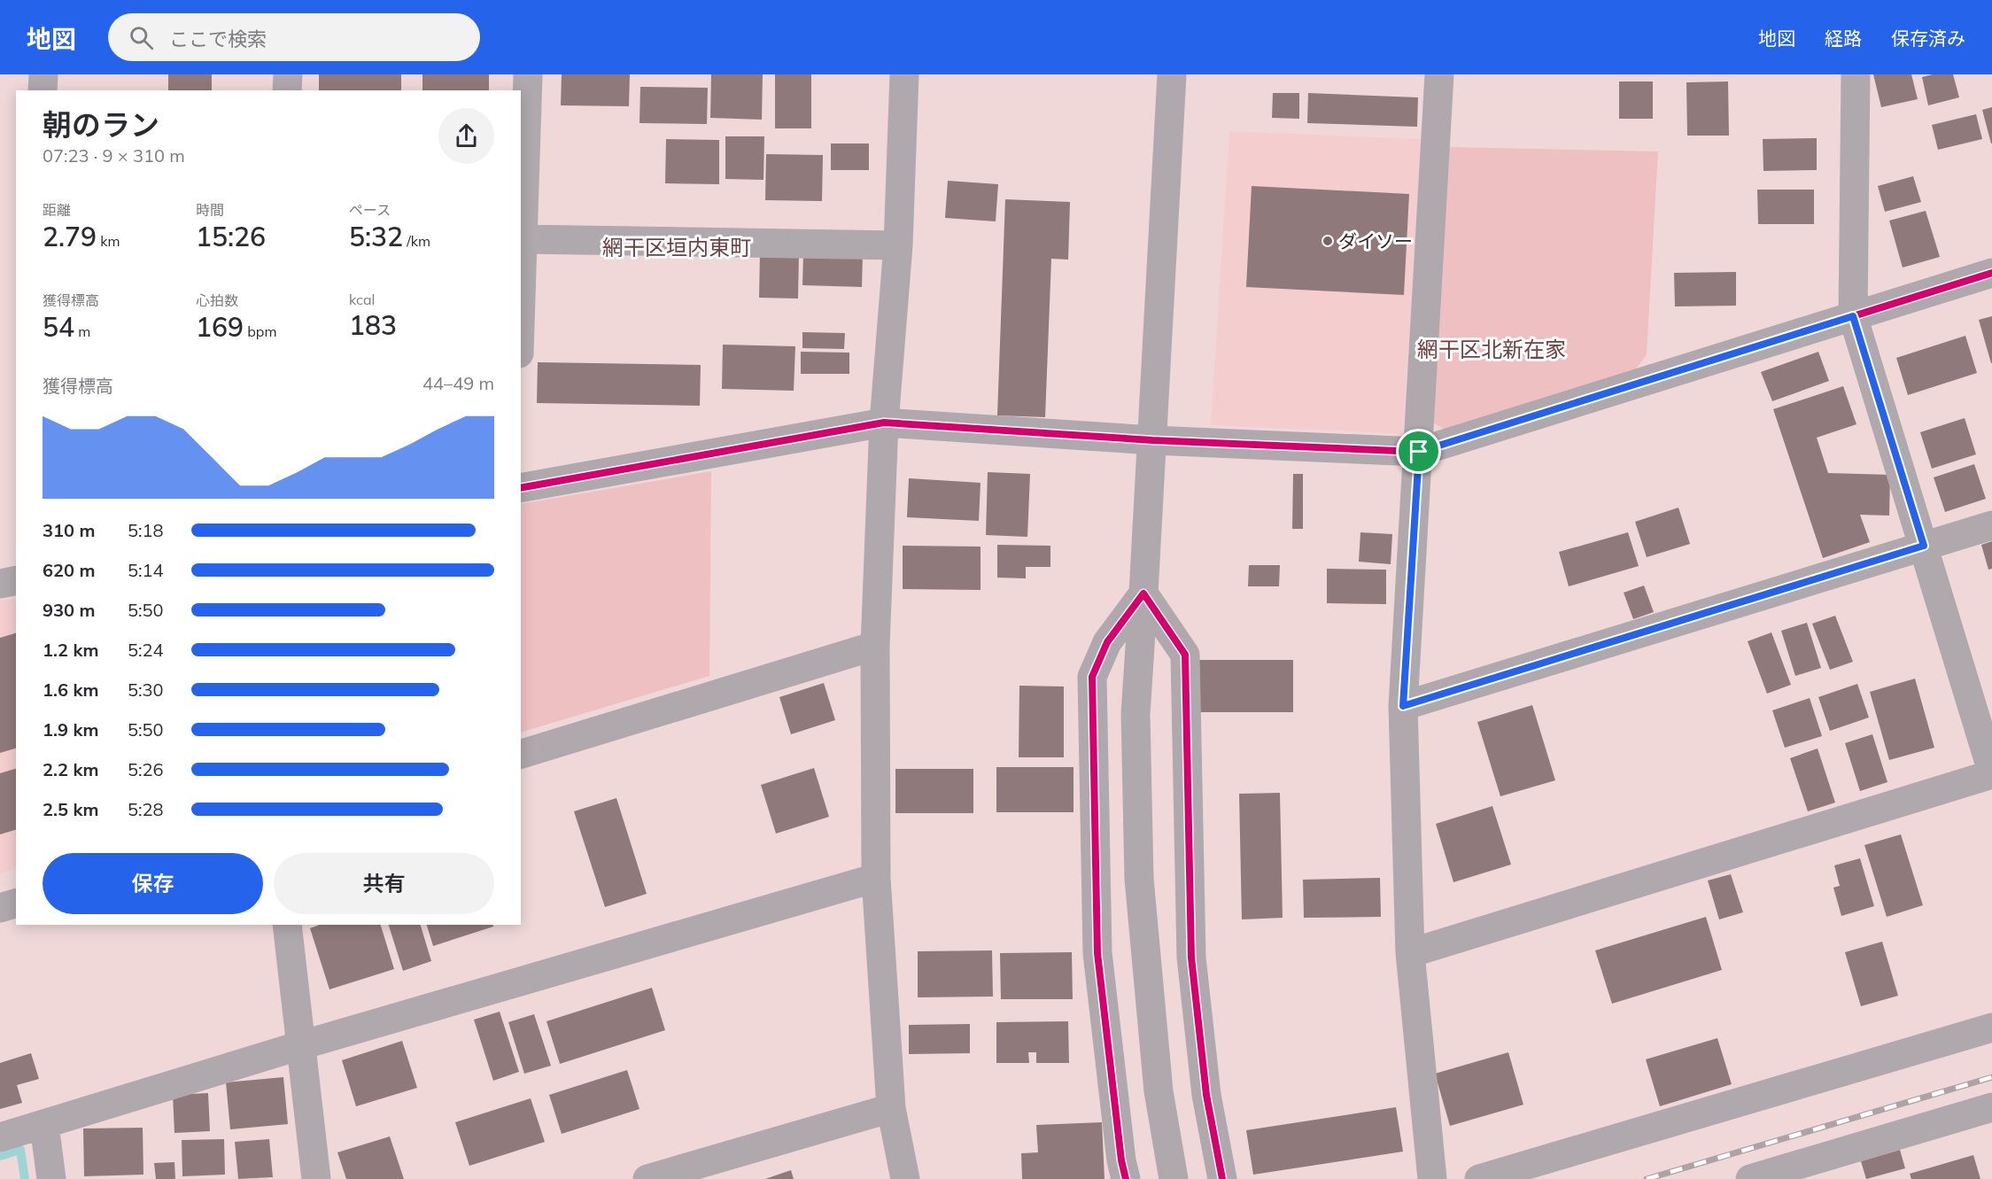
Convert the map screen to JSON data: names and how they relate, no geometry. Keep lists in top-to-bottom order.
{
  "districts": ["網干区垣内東町", "網干区北新在家"],
  "places": ["ダイソー"],
  "page": {
    "header": "地図",
    "search": "ここで検索",
    "nav": ["地図", "経路", "保存済み"],
    "heading": ["朝のラン", "07:23 · 9 × 310 m"],
    "stats": [
      ["距離", "2.79 km"],
      ["時間", "15:26"],
      ["ペース", "5:32 /km"],
      ["獲得標高", "54 m"],
      ["心拍数", "169 bpm"],
      ["kcal", "183"]
    ],
    "chart": ["獲得標高", "44–49 m"],
    "list": [
      {
        "name": "310 m",
        "note": "5:18"
      },
      {
        "name": "620 m",
        "note": "5:14"
      },
      {
        "name": "930 m",
        "note": "5:50"
      },
      {
        "name": "1.2 km",
        "note": "5:24"
      },
      {
        "name": "1.6 km",
        "note": "5:30"
      },
      {
        "name": "1.9 km",
        "note": "5:50"
      },
      {
        "name": "2.2 km",
        "note": "5:26"
      },
      {
        "name": "2.5 km",
        "note": "5:28"
      }
    ],
    "buttons": ["保存", "共有"]
  }
}
